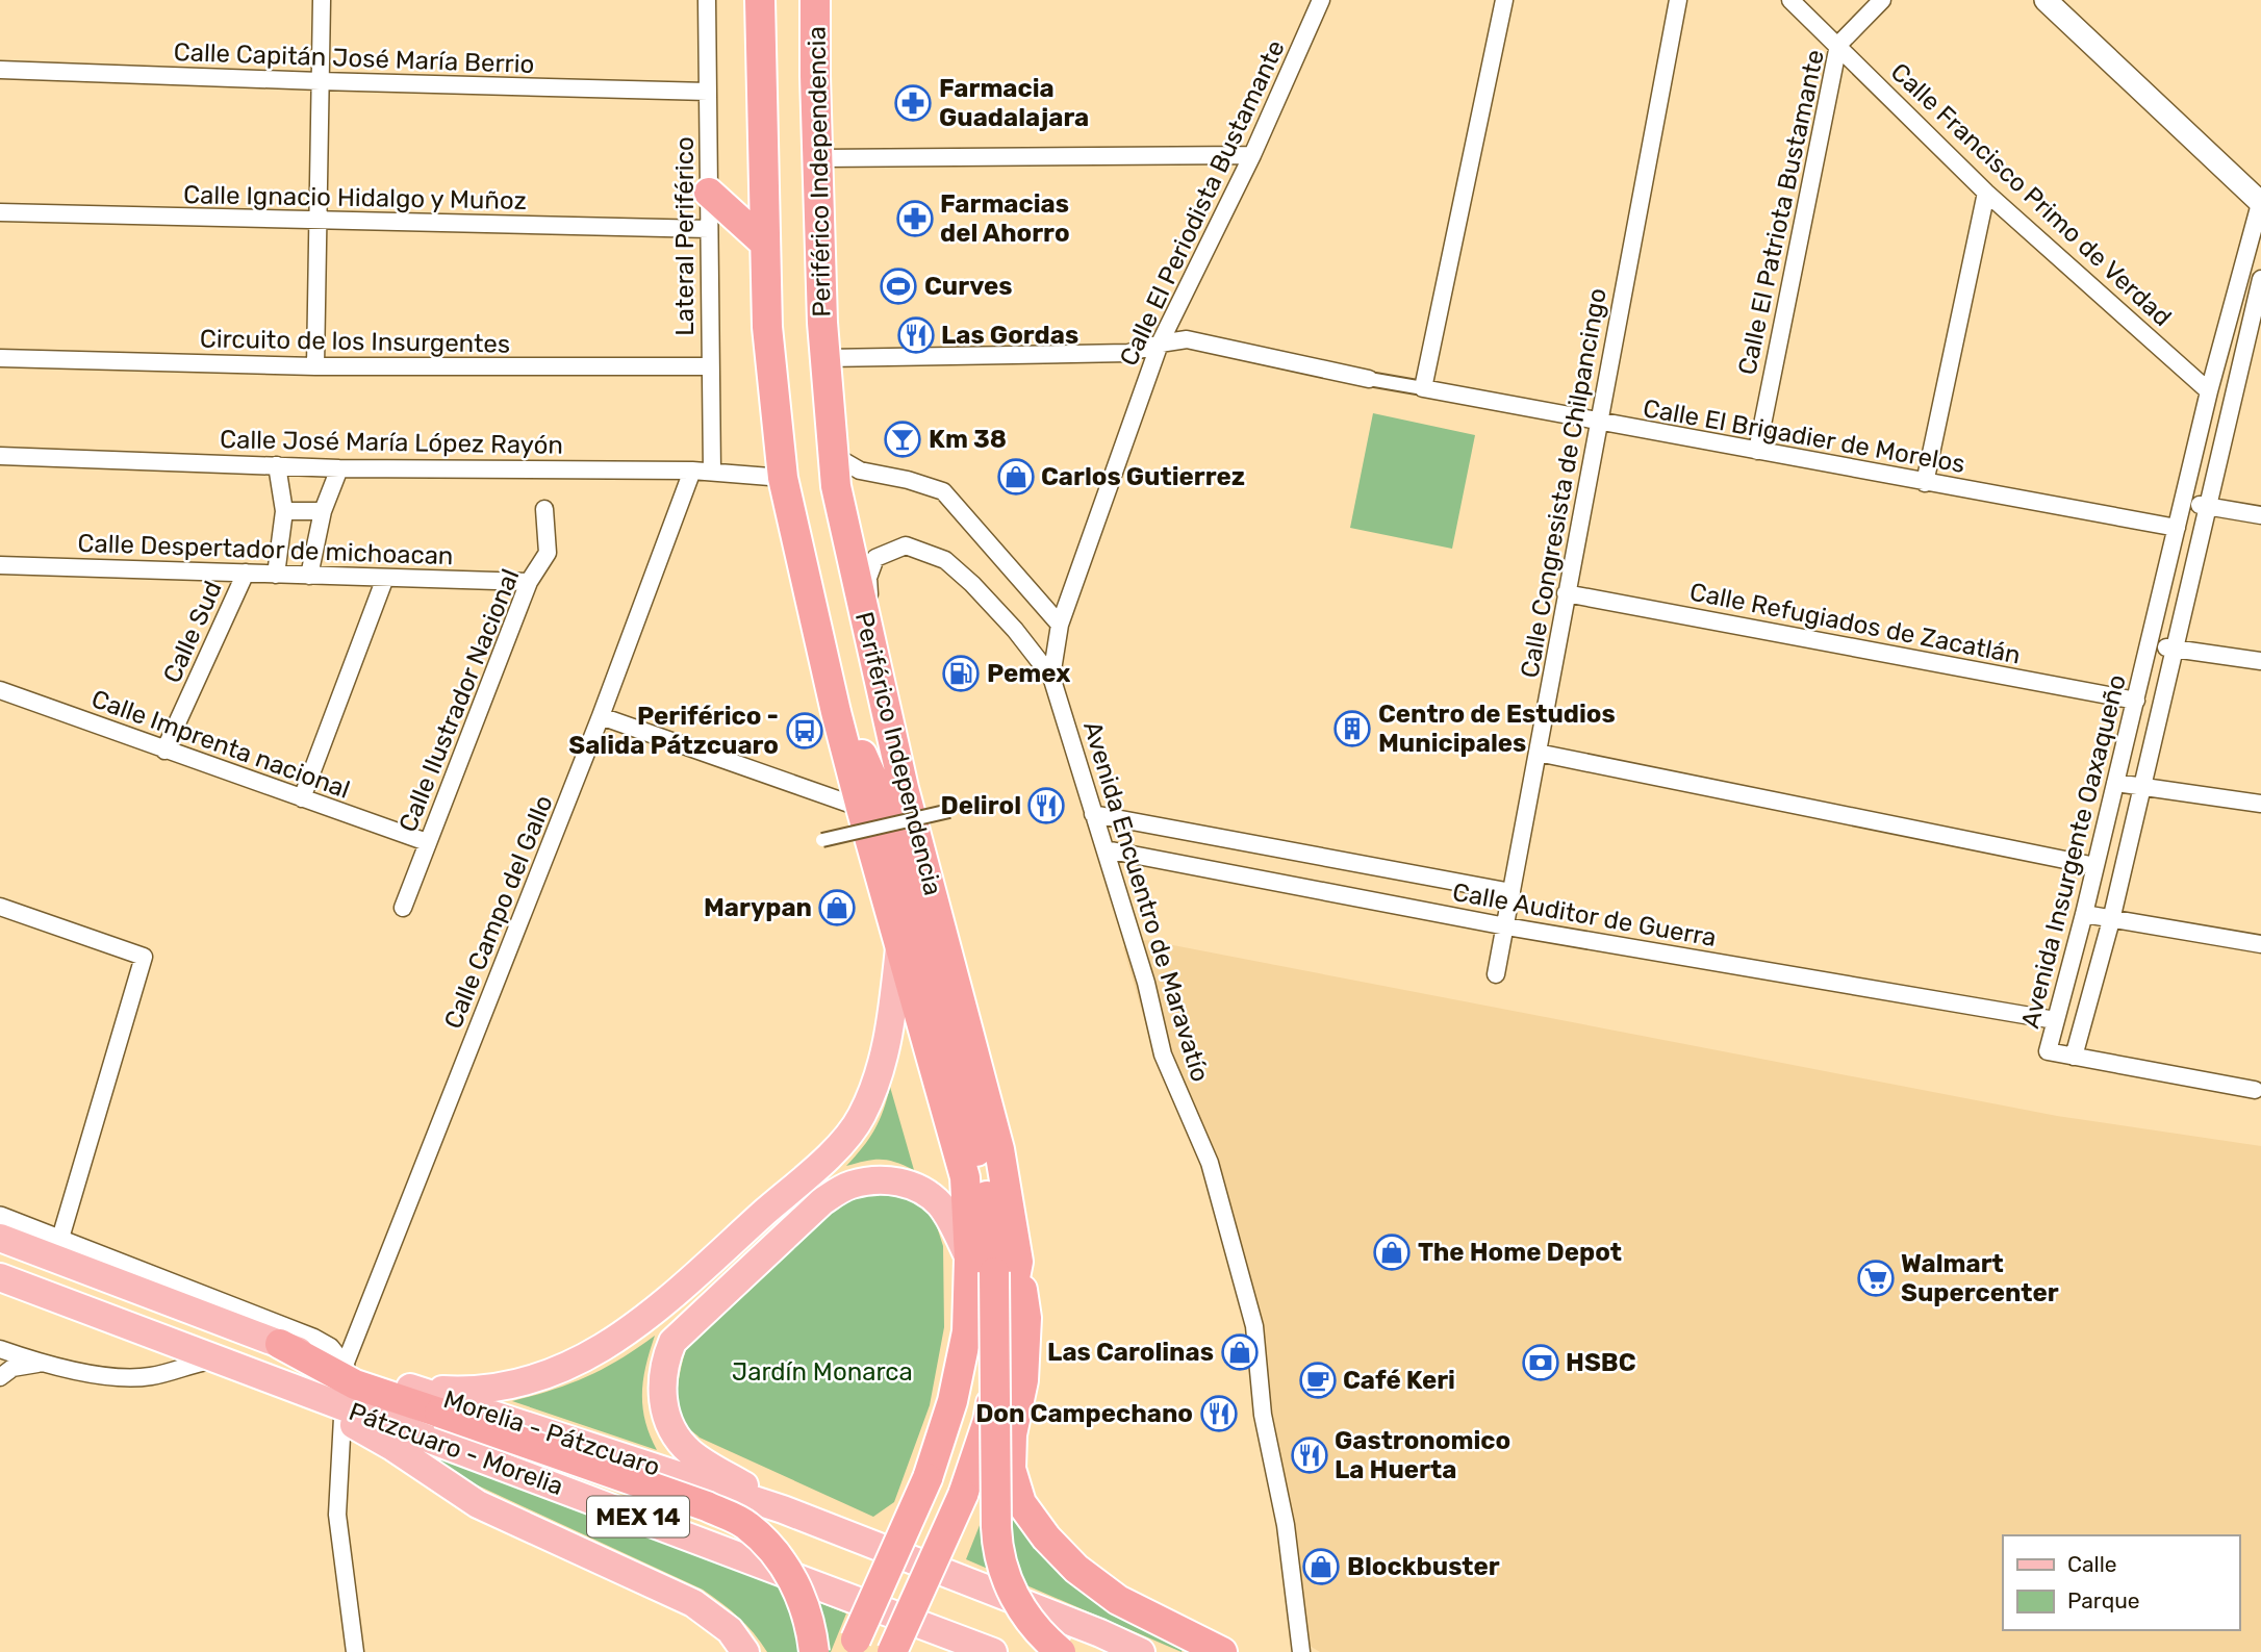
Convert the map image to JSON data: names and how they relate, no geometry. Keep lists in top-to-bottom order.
{
  "streets": {
    "highway": ["Periférico Independencia"],
    "main road": ["Morelia - Pátzcuaro", "Pátzcuaro - Morelia", "MEX 14"],
    "street": [
      "Calle Capitán José María Berrio",
      "Calle Francisco Primo de Verdad",
      "Calle Ignacio Hidalgo y Muñoz",
      "Calle El Periodista Bustamante",
      "Calle El Patriota Bustamante",
      "Lateral Periférico",
      "Circuito de los Insurgentes",
      "Calle El Brigadier de Morelos",
      "Calle José María López Rayón",
      "Calle Congresista de Chilpancingo",
      "Calle Despertador de michoacan",
      "Calle Refugiados de Zacatlán",
      "Calle Sud",
      "Calle Ilustrador Nacional",
      "Calle Imprenta nacional",
      "Avenida Insurgente Oaxaqueño",
      "Avenida Encuentro de Maravatío",
      "Calle Campo del Gallo",
      "Calle Auditor de Guerra"
    ]
  },
  "crossings": [
    ["Calle Capitán José María Berrio", "Lateral Periférico"],
    ["Periférico Independencia", "Calle José María López Rayón"],
    ["Calle Francisco Primo de Verdad", "Calle El Patriota Bustamante"],
    ["Calle Francisco Primo de Verdad", "Avenida Insurgente Oaxaqueño"],
    ["Calle Ignacio Hidalgo y Muñoz", "Lateral Periférico"],
    ["Calle El Periodista Bustamante", "Avenida Encuentro de Maravatío"],
    ["Calle El Patriota Bustamante", "Calle El Brigadier de Morelos"],
    ["Lateral Periférico", "Circuito de los Insurgentes"],
    ["Lateral Periférico", "Calle José María López Rayón"],
    ["Calle El Brigadier de Morelos", "Calle Congresista de Chilpancingo"],
    ["Calle El Brigadier de Morelos", "Avenida Insurgente Oaxaqueño"],
    ["Calle José María López Rayón", "Calle Campo del Gallo"],
    ["Calle Congresista de Chilpancingo", "Calle Refugiados de Zacatlán"],
    ["Calle Congresista de Chilpancingo", "Calle Auditor de Guerra"],
    ["Calle Despertador de michoacan", "Calle Sud"],
    ["Calle Despertador de michoacan", "Calle Ilustrador Nacional"],
    ["Calle Refugiados de Zacatlán", "Avenida Insurgente Oaxaqueño"],
    ["Calle Sud", "Calle Imprenta nacional"],
    ["Calle Ilustrador Nacional", "Calle Imprenta nacional"],
    ["Avenida Insurgente Oaxaqueño", "Calle Auditor de Guerra"],
    ["Avenida Encuentro de Maravatío", "Calle Auditor de Guerra"],
    ["Calle Campo del Gallo", "Morelia - Pátzcuaro"]
  ],
  "parks": ["Jardín Monarca"],
  "places": {
    "pharmacy": ["Farmacia Guadalajara", "Farmacias del Ahorro"],
    "sports": ["Curves"],
    "restaurant": [
      "Las Gordas",
      "Delirol",
      "Don Campechano",
      "Gastronomico La Huerta"
    ],
    "bar": ["Km 38"],
    "shop": [
      "Carlos Gutierrez",
      "Marypan",
      "The Home Depot",
      "Las Carolinas",
      "Blockbuster"
    ],
    "fuel station": ["Pemex"],
    "building": ["Centro de Estudios Municipales"],
    "bus stop": ["Periférico - Salida Pátzcuaro"],
    "supermarket": ["Walmart Supercenter"],
    "bank": ["HSBC"],
    "cafe": ["Café Keri"]
  },
  "legend": ["Calle", "Parque"]
}
